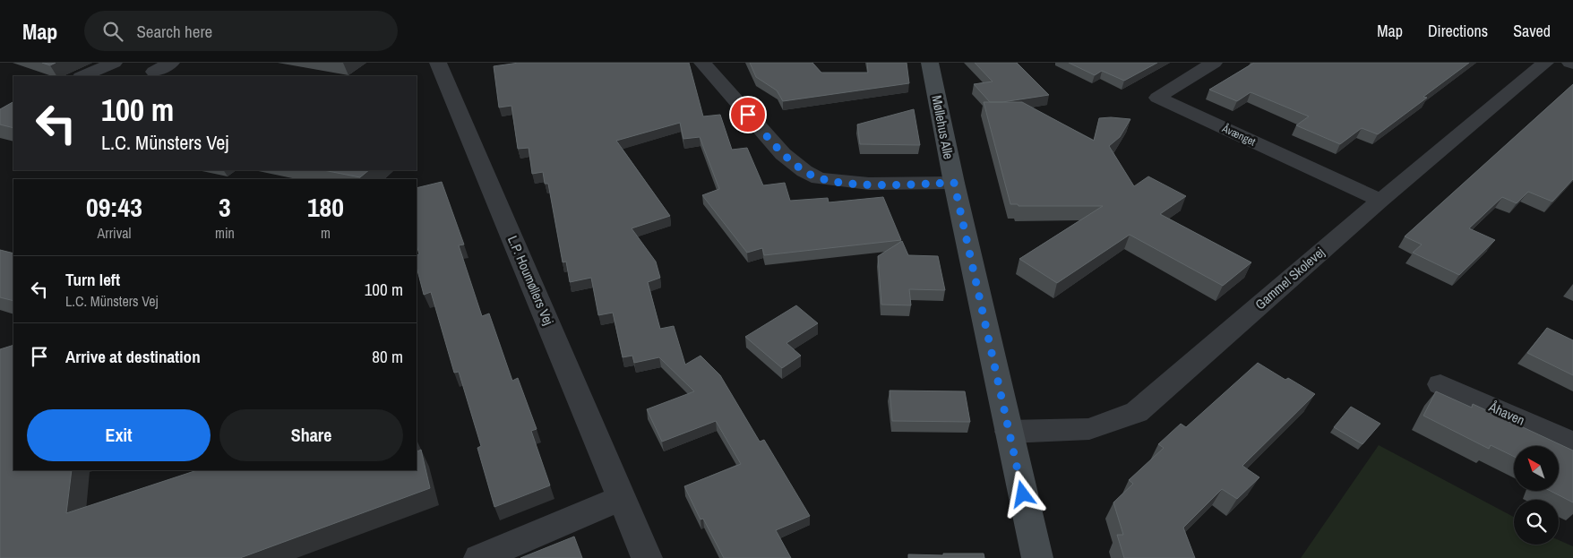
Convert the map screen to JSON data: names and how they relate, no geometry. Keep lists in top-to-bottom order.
{
  "streets": {
    "street": [
      "Møllehus Alle",
      "Åvænget",
      "Gammel Skolevej",
      "L.P. Houmøllers Vej",
      "Åhaven"
    ]
  },
  "crossings": [
    ["Møllehus Alle", "Gammel Skolevej"],
    ["Åvænget", "Gammel Skolevej"]
  ],
  "north": "top left",
  "page": {
    "header": "Map",
    "search": "Search here",
    "nav": ["Map", "Directions", "Saved"],
    "turn": ["100 m", "L.C. Münsters Vej"],
    "eta": [
      "09:43",
      "Arrival",
      "3",
      "min",
      "180",
      "m"
    ],
    "list": [
      {
        "name": "Turn left",
        "note": "L.C. Münsters Vej",
        "value": "100 m"
      },
      {
        "name": "Arrive at destination",
        "value": "80 m"
      }
    ],
    "buttons": ["Exit", "Share"]
  }
}
